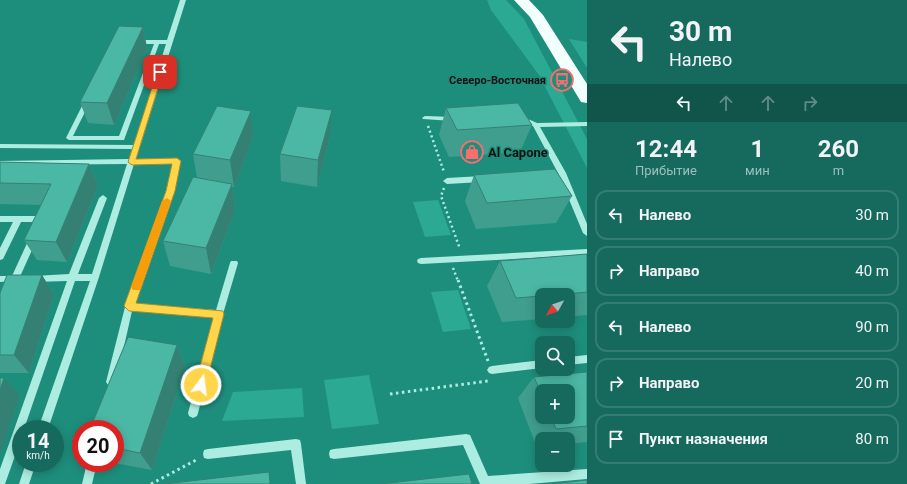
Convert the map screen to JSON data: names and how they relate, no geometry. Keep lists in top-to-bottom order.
{
  "places": {
    "bus stop": ["Северо-Восточная"],
    "shop": ["Al Capone"]
  },
  "north": "bottom left",
  "page": {
    "turn": ["30 m", "Налево"],
    "eta": [
      "12:44",
      "Прибытие",
      "1",
      "мин",
      "260",
      "m"
    ],
    "list": [
      {
        "name": "Налево",
        "value": "30 m"
      },
      {
        "name": "Направо",
        "value": "40 m"
      },
      {
        "name": "Налево",
        "value": "90 m"
      },
      {
        "name": "Направо",
        "value": "20 m"
      },
      {
        "name": "Пункт назначения",
        "value": "80 m"
      }
    ],
    "map_buttons": ["+", "−"],
    "speed": "14 km/h",
    "limit": "20"
  }
}
